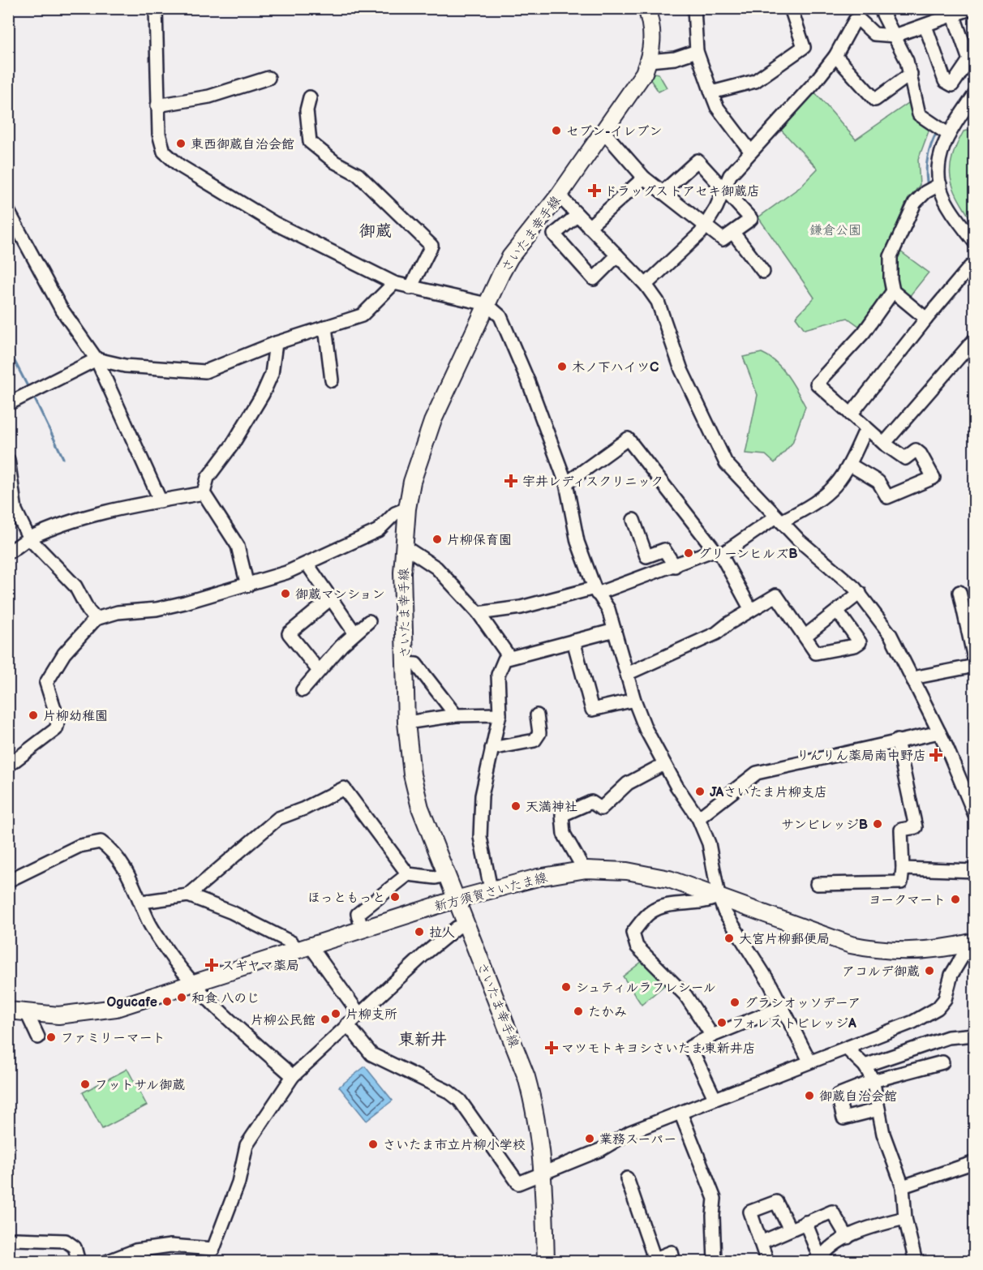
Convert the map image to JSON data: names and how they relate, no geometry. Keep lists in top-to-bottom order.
{
  "streets": {
    "main road": ["さいたま幸手線", "新方須賀さいたま線"]
  },
  "crossings": [
    ["さいたま幸手線", "新方須賀さいたま線"]
  ],
  "districts": ["御蔵", "東新井"],
  "parks": ["鎌倉公園"],
  "places": {
    "other": [
      "セブン-イレブン",
      "東西御蔵自治会館",
      "木ノ下ハイツC",
      "片柳保育園",
      "グリーンヒルズB",
      "御蔵マンション",
      "片柳幼稚園",
      "JAさいたま片柳支店",
      "天満神社",
      "サンビレッジB",
      "ほっともっと",
      "ヨークマート",
      "拉人",
      "大宮片柳郵便局",
      "アコルデ御蔵",
      "シュティルラフレシール",
      "和食 八のじ",
      "Ogucafe",
      "グラシオッソデーア",
      "たかみ",
      "片柳支所",
      "片柳公民館",
      "フォレストビレッジA",
      "ファミリーマート",
      "フットサル御蔵",
      "御蔵自治会館",
      "業務スーパー",
      "さいたま市立片柳小学校"
    ],
    "health": [
      "ドラッグストアセキ御蔵店",
      "宇井レディスクリニック",
      "りんりん薬局南中野店",
      "スギヤマ薬局",
      "マツモトキヨシさいたま東新井店"
    ]
  }
}
